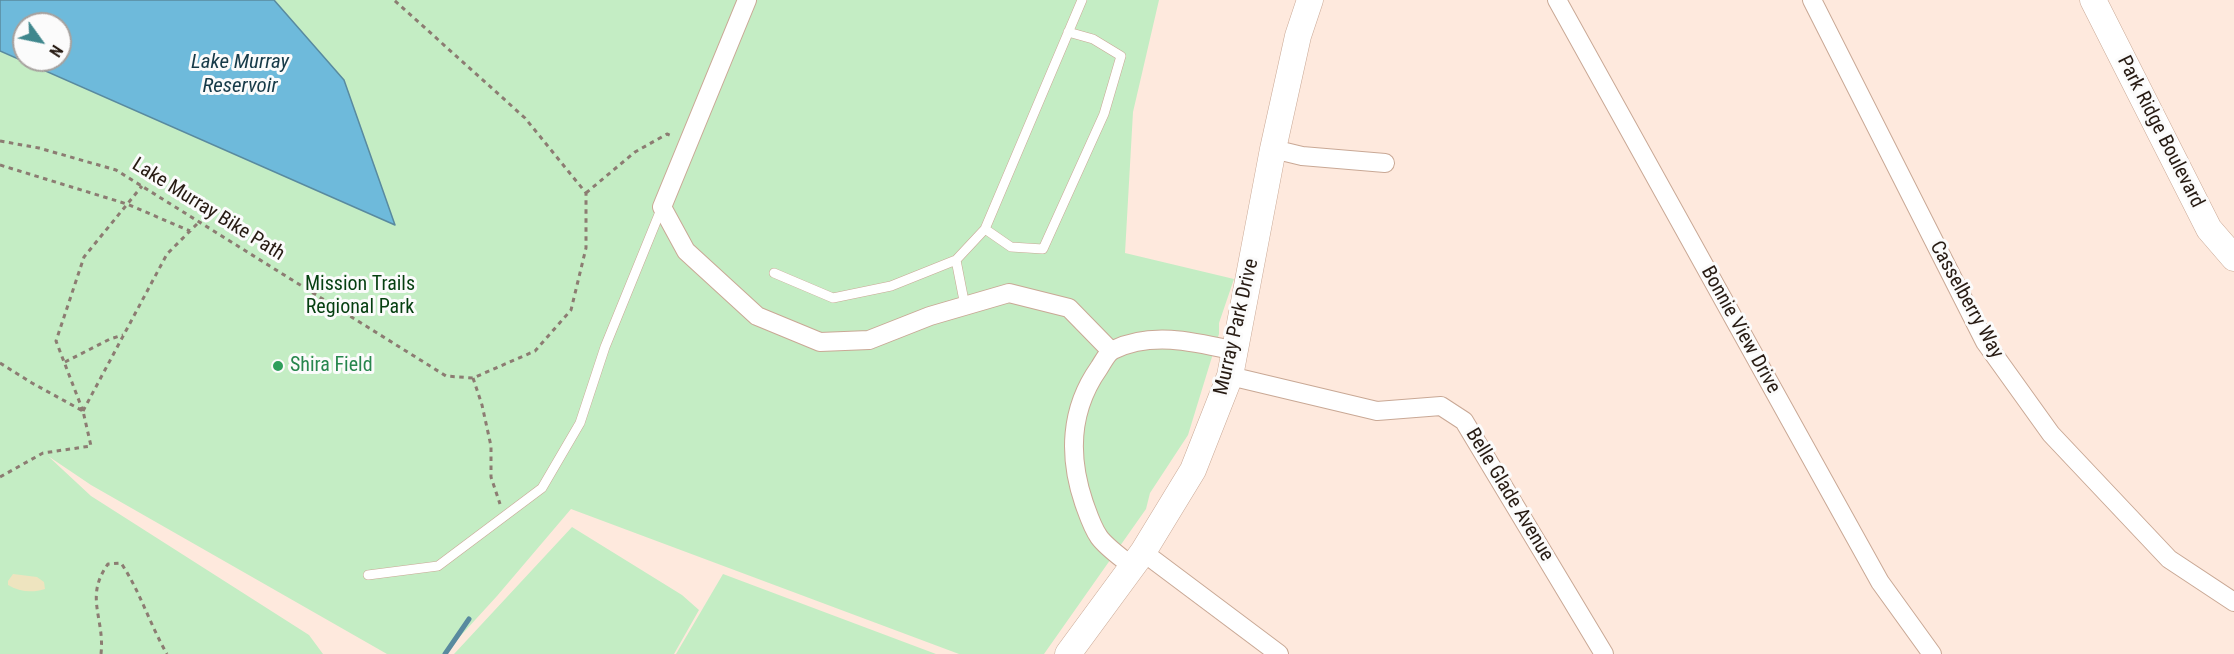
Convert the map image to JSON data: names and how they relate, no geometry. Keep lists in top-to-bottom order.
{
  "streets": {
    "street": [
      "Park Ridge Boulevard",
      "Casselberry Way",
      "Murray Park Drive",
      "Bonnie View Drive",
      "Belle Glade Avenue"
    ],
    "path": ["Lake Murray Bike Path"]
  },
  "crossings": [
    ["Murray Park Drive", "Belle Glade Avenue"]
  ],
  "water": ["Lake Murray Reservoir"],
  "parks": ["Mission Trails Regional Park"],
  "places": ["Shira Field"],
  "north": "bottom right"
}
